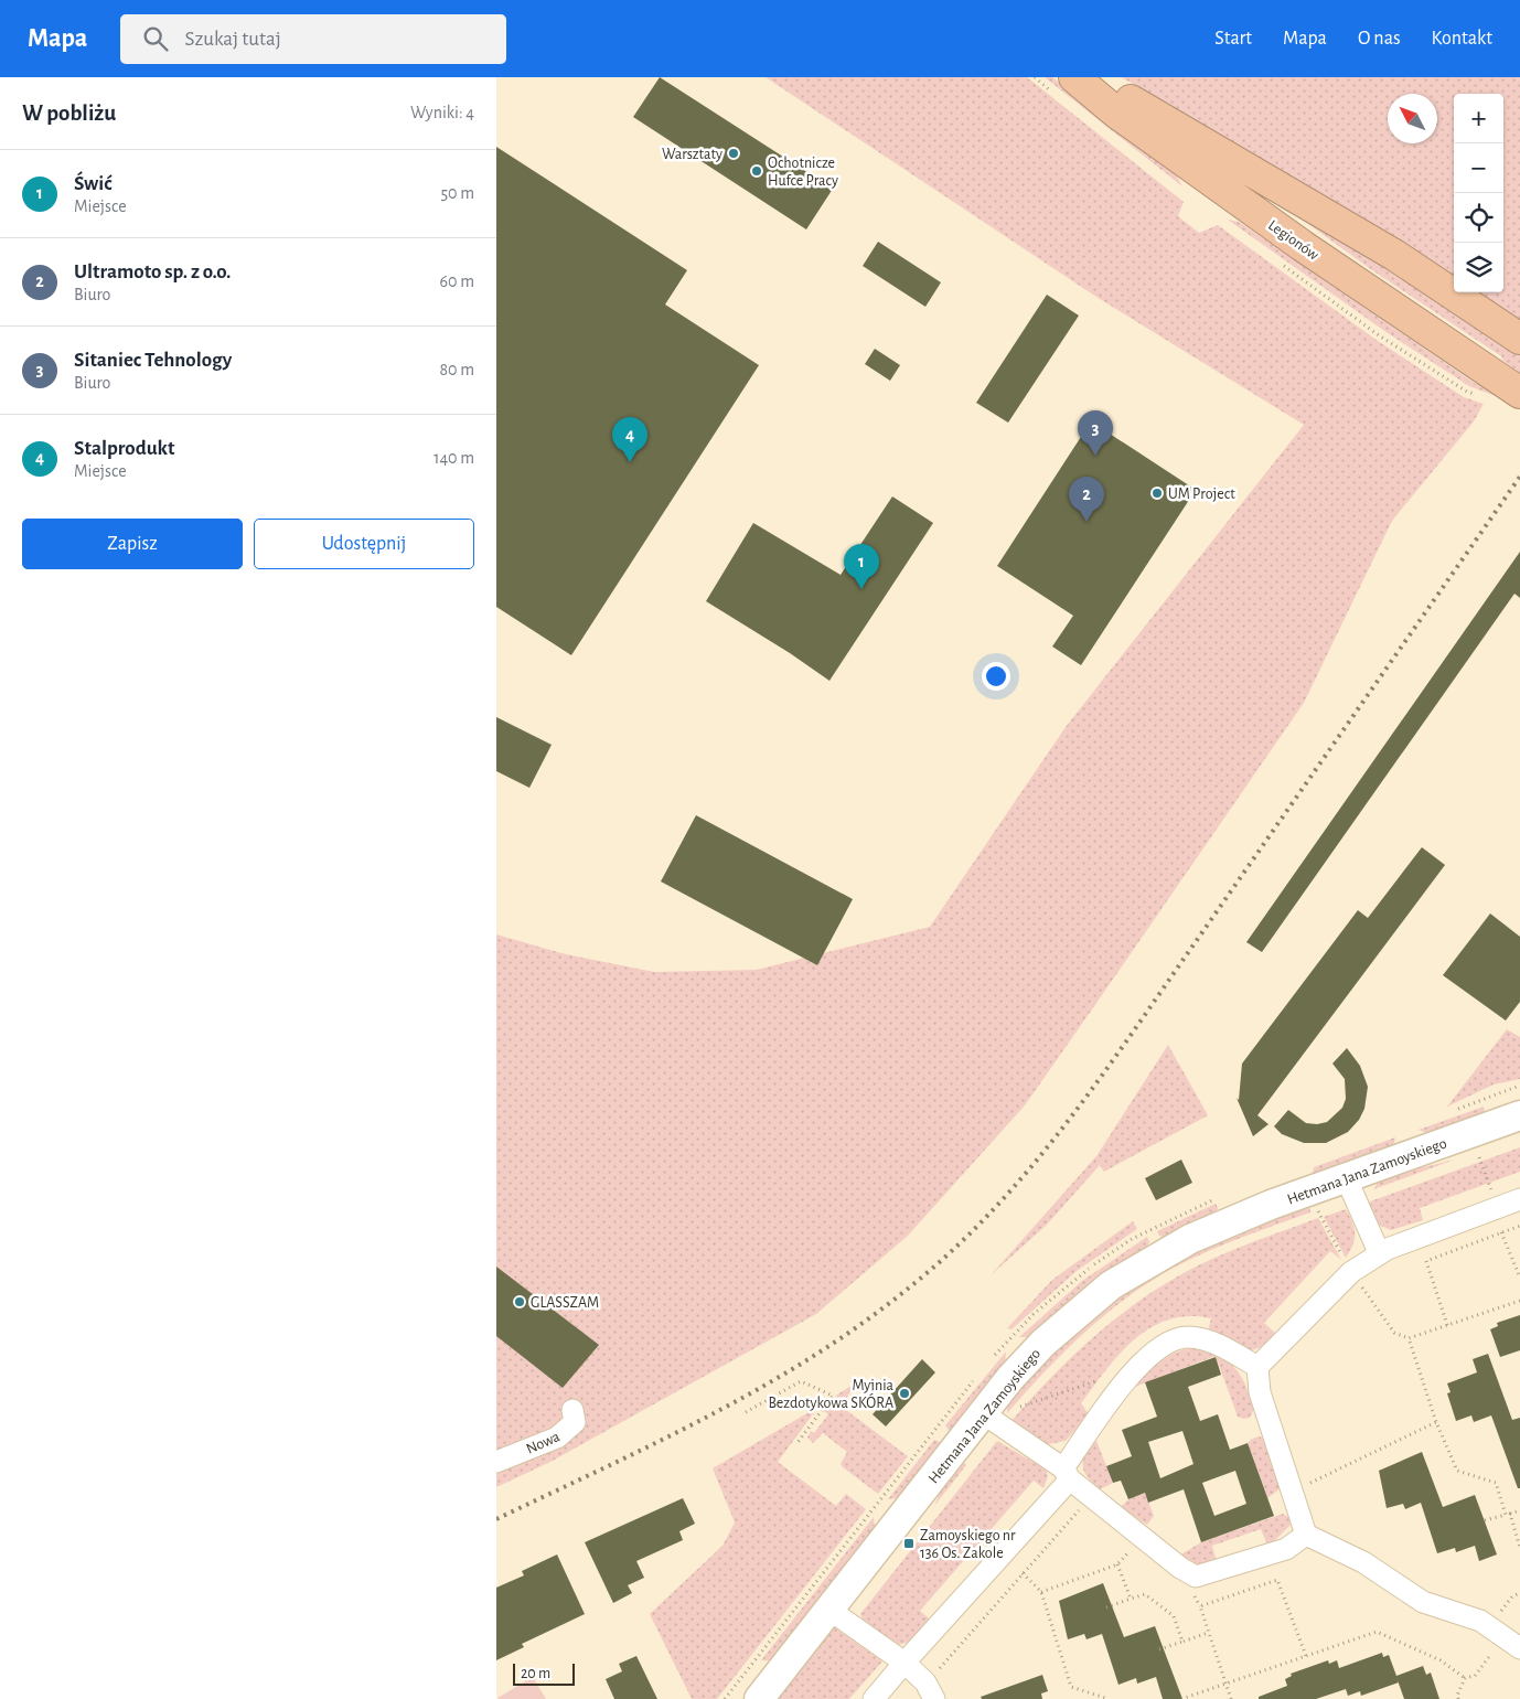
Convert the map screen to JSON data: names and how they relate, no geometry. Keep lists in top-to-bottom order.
{
  "streets": {
    "highway": ["Legionów"],
    "street": ["Hetmana Jana Zamoyskiego", "Nowa"]
  },
  "places": {
    "other": [
      "Warsztaty",
      "Ochotnicze Hufce Pracy",
      "UM Project",
      "GLASSZAM",
      "Myjnia Bezdotykowa SKÓRA"
    ],
    "transit": ["Zamoyskiego nr 136 Os. Zakole"]
  },
  "scale_bar": "20 m",
  "north": "top left",
  "page": {
    "header": "Mapa",
    "search": "Szukaj tutaj",
    "nav": [
      "Start",
      "Mapa",
      "O nas",
      "Kontakt"
    ],
    "heading": ["W pobliżu", "Wyniki: 4"],
    "map_buttons": ["+", "−"],
    "list": [
      {
        "mark": "1",
        "name": "Świć",
        "note": "Miejsce",
        "value": "50 m"
      },
      {
        "mark": "2",
        "name": "Ultramoto sp. z o.o.",
        "note": "Biuro",
        "value": "60 m"
      },
      {
        "mark": "3",
        "name": "Sitaniec Tehnology",
        "note": "Biuro",
        "value": "80 m"
      },
      {
        "mark": "4",
        "name": "Stalprodukt",
        "note": "Miejsce",
        "value": "140 m"
      }
    ],
    "pins": [
      "3",
      "4",
      "2",
      "1"
    ],
    "buttons": ["Zapisz", "Udostępnij"],
    "scale": "20 m"
  }
}
